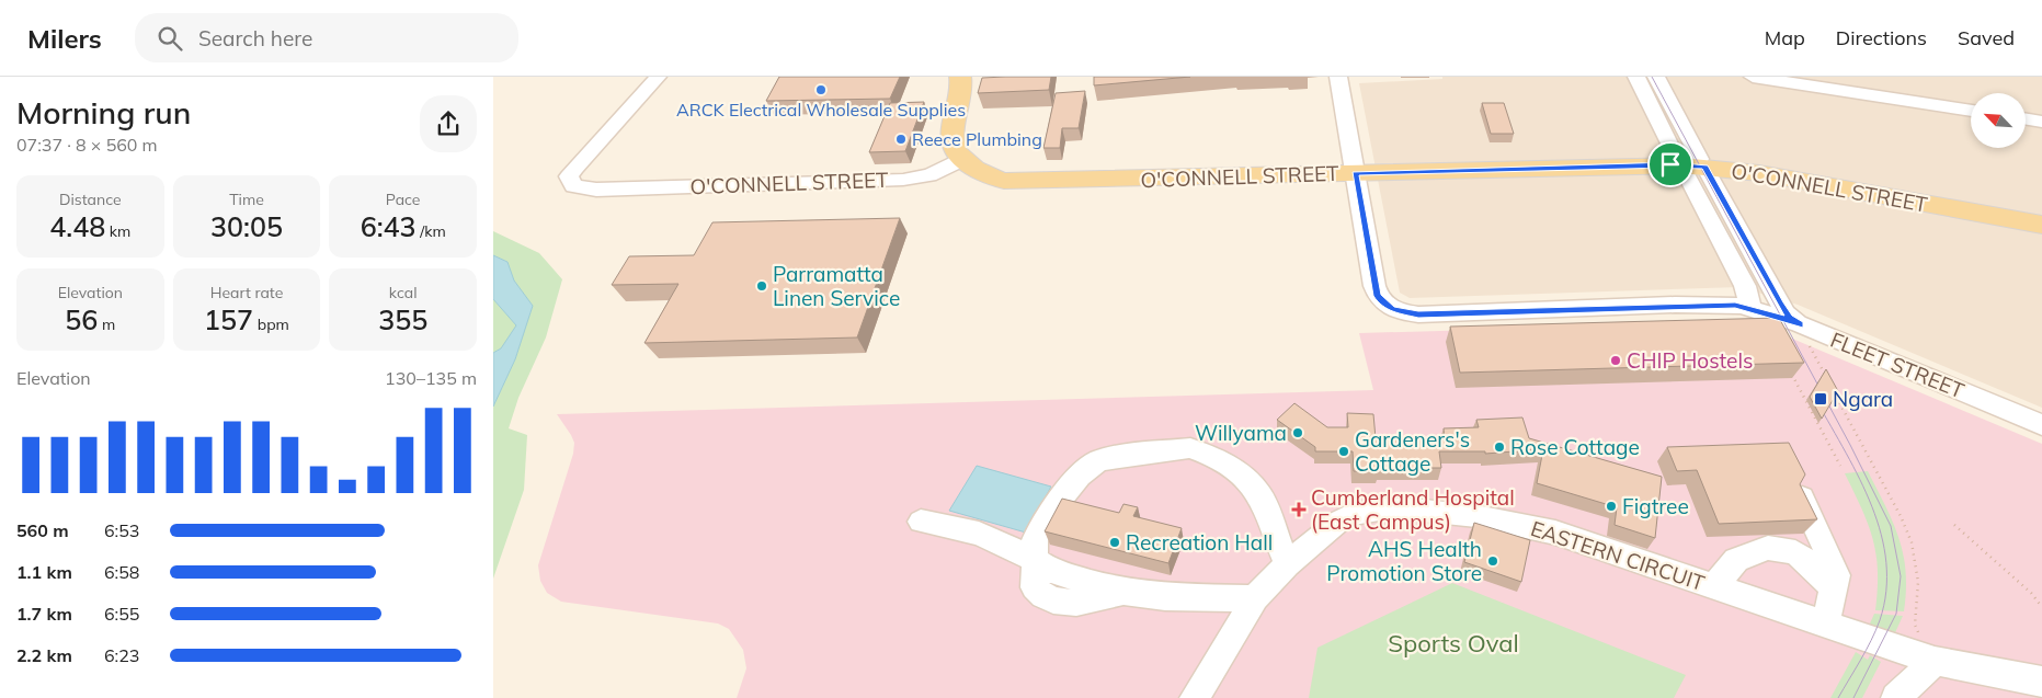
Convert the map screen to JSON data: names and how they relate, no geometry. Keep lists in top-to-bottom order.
{
  "streets": {
    "main road": ["O'CONNELL STREET"],
    "street": ["FLEET STREET", "EASTERN CIRCUIT"]
  },
  "crossings": [
    ["O'CONNELL STREET", "FLEET STREET"]
  ],
  "parks": ["Sports Oval"],
  "places": {
    "other": [
      "ARCK Electrical Wholesale Supplies",
      "Reece Plumbing",
      "Parramatta Linen Service",
      "CHIP Hostels",
      "Willyama",
      "Rose Cottage",
      "Gardeners's Cottage",
      "Figtree",
      "Recreation Hall",
      "AHS Health Promotion Store"
    ],
    "transit": ["Ngara"],
    "health": ["Cumberland Hospital (East Campus)"]
  },
  "north": "top left",
  "page": {
    "header": "Milers",
    "search": "Search here",
    "nav": ["Map", "Directions", "Saved"],
    "heading": ["Morning run", "07:37 · 8 × 560 m"],
    "stats": [
      ["Distance", "4.48 km"],
      ["Time", "30:05"],
      ["Pace", "6:43 /km"],
      ["Elevation", "56 m"],
      ["Heart rate", "157 bpm"],
      ["kcal", "355"]
    ],
    "chart": ["Elevation", "130–135 m"],
    "list": [
      {
        "name": "560 m",
        "note": "6:53"
      },
      {
        "name": "1.1 km",
        "note": "6:58"
      },
      {
        "name": "1.7 km",
        "note": "6:55"
      },
      {
        "name": "2.2 km",
        "note": "6:23"
      }
    ]
  }
}
